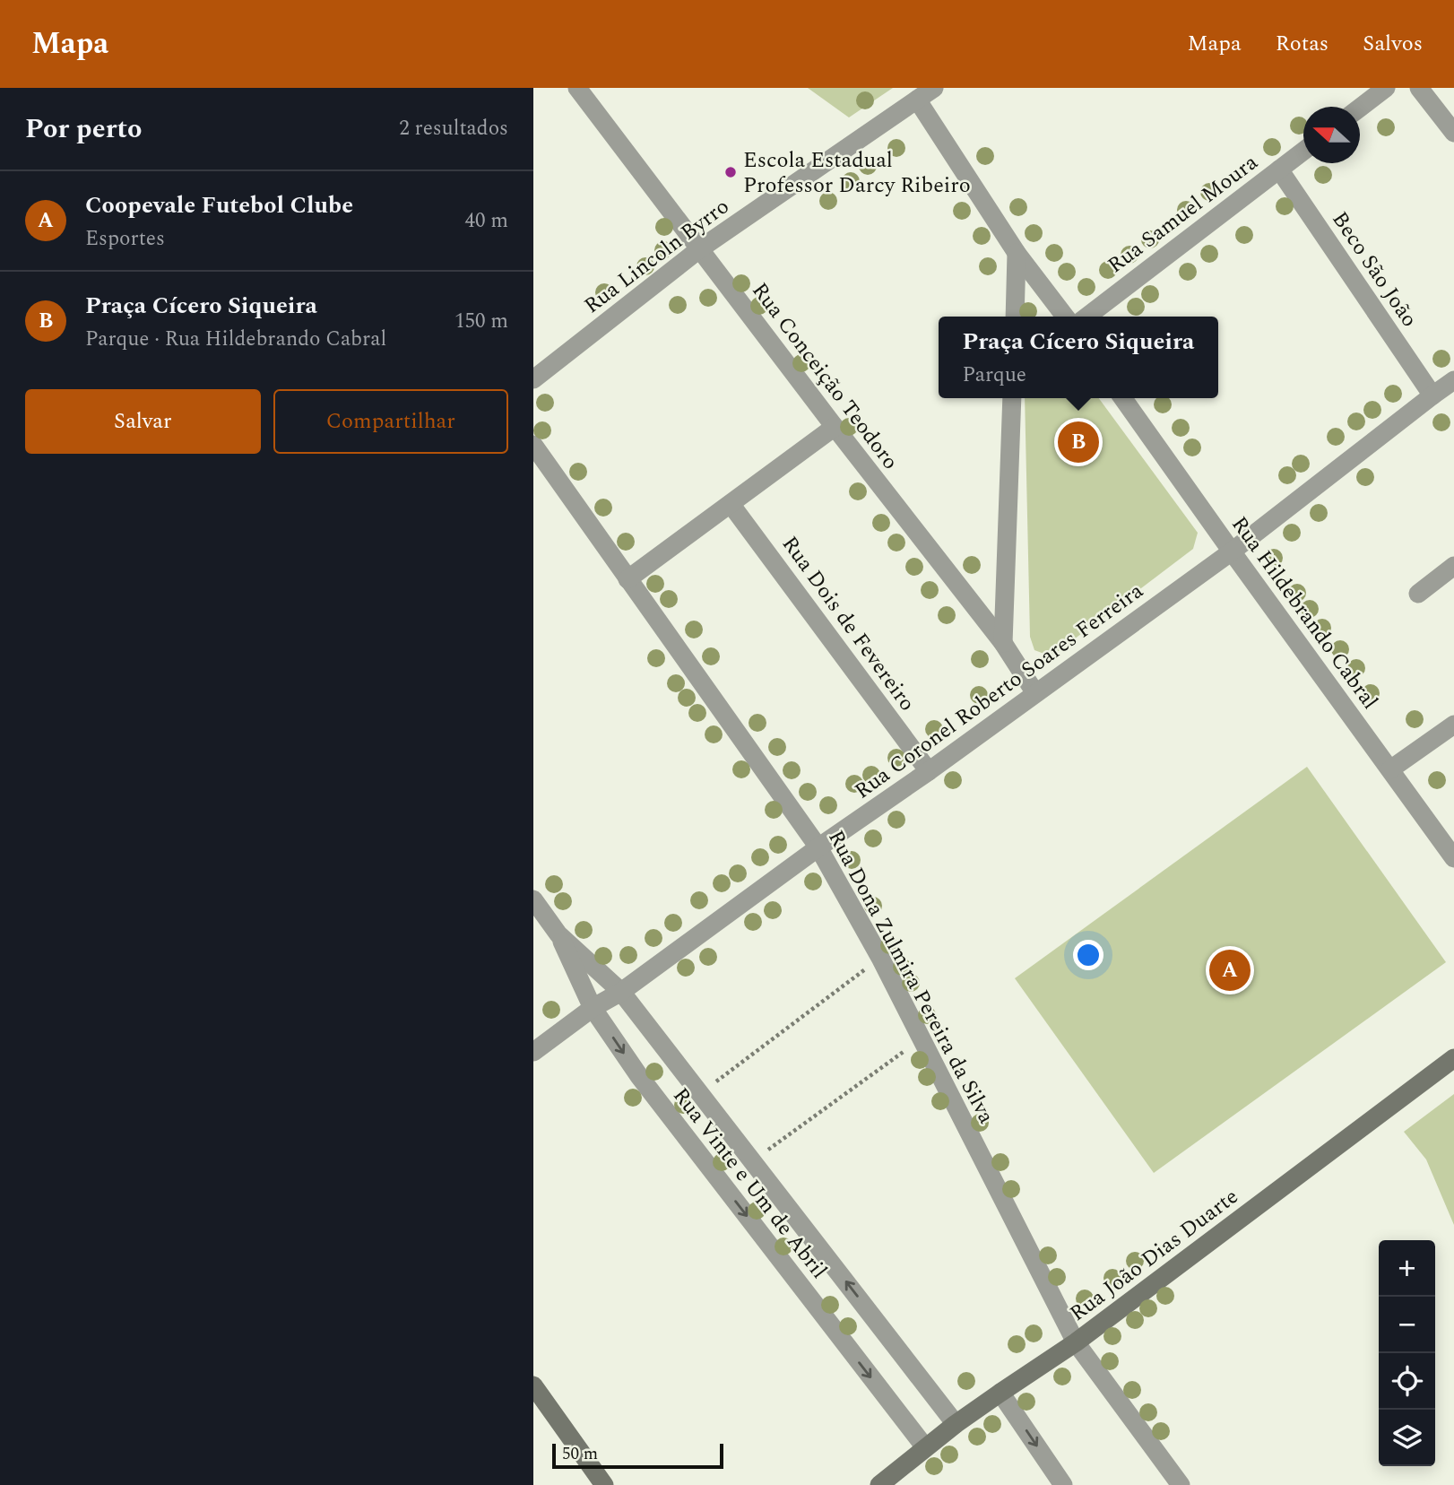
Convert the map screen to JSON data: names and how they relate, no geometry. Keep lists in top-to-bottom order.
{
  "streets": {
    "street": [
      "Rua Samuel Moura",
      "Rua Lincoln Byrro",
      "Beco São João",
      "Rua Conceição Teodoro",
      "Rua Hildebrando Cabral",
      "Rua Dois de Fevereiro",
      "Rua Coronel Roberto Soares Ferreira",
      "Rua Dona Zulmira Pereira da Silva",
      "Rua Vinte e Um de Abril",
      "Rua João Dias Duarte"
    ]
  },
  "crossings": [
    ["Rua Samuel Moura", "Beco São João"],
    ["Rua Lincoln Byrro", "Rua Conceição Teodoro"],
    ["Beco São João", "Rua Coronel Roberto Soares Ferreira"],
    ["Rua Conceição Teodoro", "Rua Coronel Roberto Soares Ferreira"],
    ["Rua Hildebrando Cabral", "Rua Coronel Roberto Soares Ferreira"],
    ["Rua Dois de Fevereiro", "Rua Coronel Roberto Soares Ferreira"],
    ["Rua Coronel Roberto Soares Ferreira", "Rua Dona Zulmira Pereira da Silva"],
    ["Rua Coronel Roberto Soares Ferreira", "Rua Vinte e Um de Abril"],
    ["Rua Dona Zulmira Pereira da Silva", "Rua João Dias Duarte"],
    ["Rua Vinte e Um de Abril", "Rua João Dias Duarte"]
  ],
  "places": ["Escola Estadual Professor Darcy Ribeiro"],
  "scale_bar": "50 m",
  "north": "left",
  "page": {
    "header": "Mapa",
    "nav": ["Mapa", "Rotas", "Salvos"],
    "heading": ["Por perto", "2 resultados"],
    "list": [
      {
        "mark": "A",
        "name": "Coopevale Futebol Clube",
        "note": "Esportes",
        "value": "40 m"
      },
      {
        "mark": "B",
        "name": "Praça Cícero Siqueira",
        "note": "Parque · Rua Hildebrando Cabral",
        "value": "150 m"
      }
    ],
    "popup": ["Praça Cícero Siqueira", "Parque"],
    "buttons": ["Salvar", "Compartilhar"],
    "pins": ["B", "A"],
    "map_buttons": ["+", "−"],
    "scale": "50 m"
  }
}
